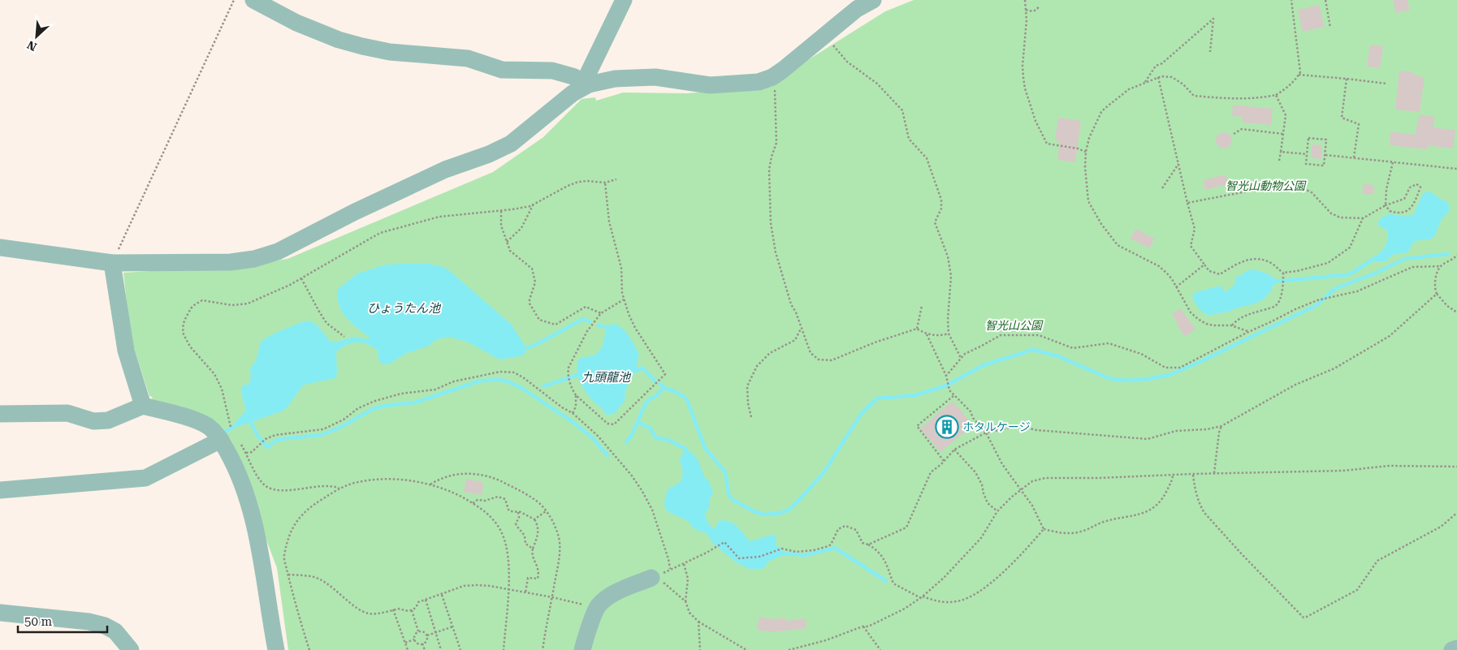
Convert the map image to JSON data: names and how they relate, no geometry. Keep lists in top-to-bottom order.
{
  "water": ["ひょうたん池", "九頭龍池"],
  "parks": ["智光山動物公園", "智光山公園"],
  "places": {
    "building": ["ホタルケージ"]
  },
  "scale_bar": "50 m",
  "north": "bottom left"
}
